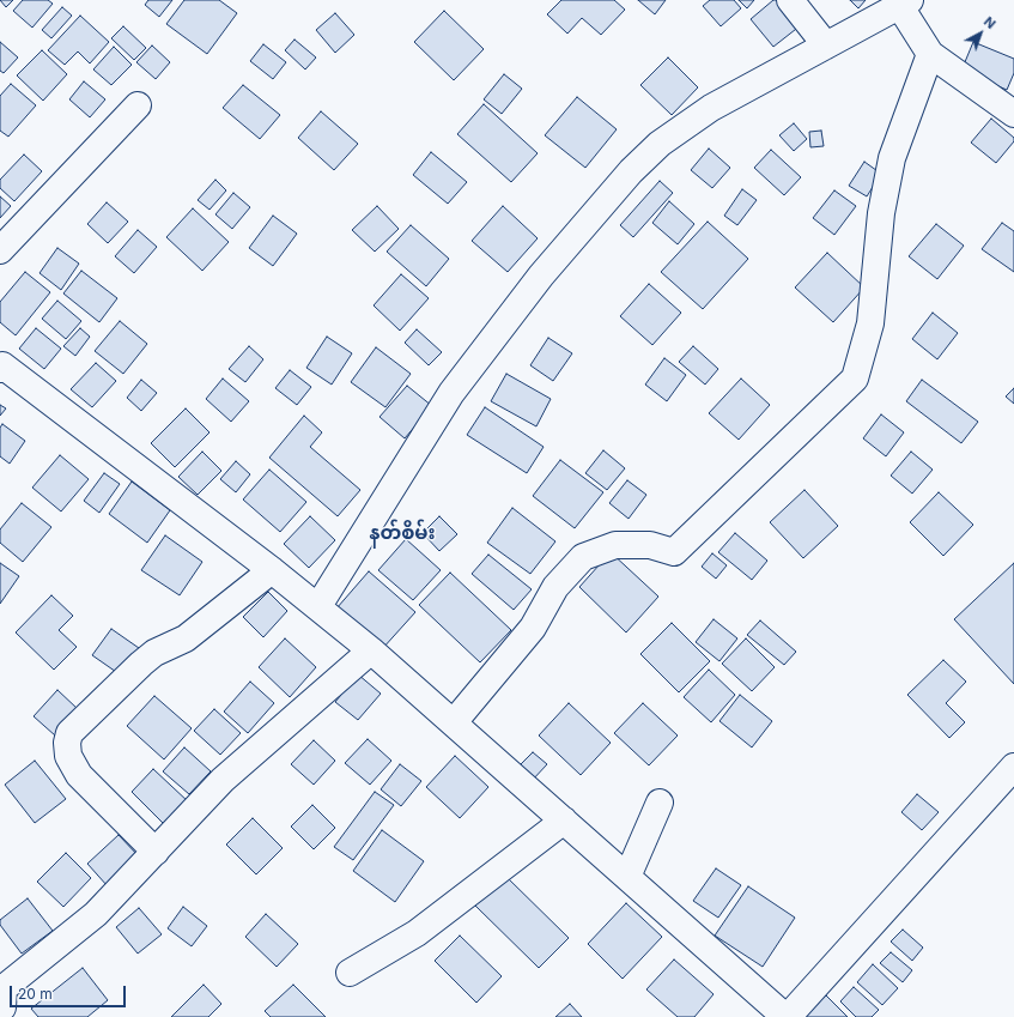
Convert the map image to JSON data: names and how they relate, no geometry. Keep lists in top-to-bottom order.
{
  "districts": ["နတ်စိမ်း"],
  "scale_bar": "20 m",
  "north": "top right"
}
